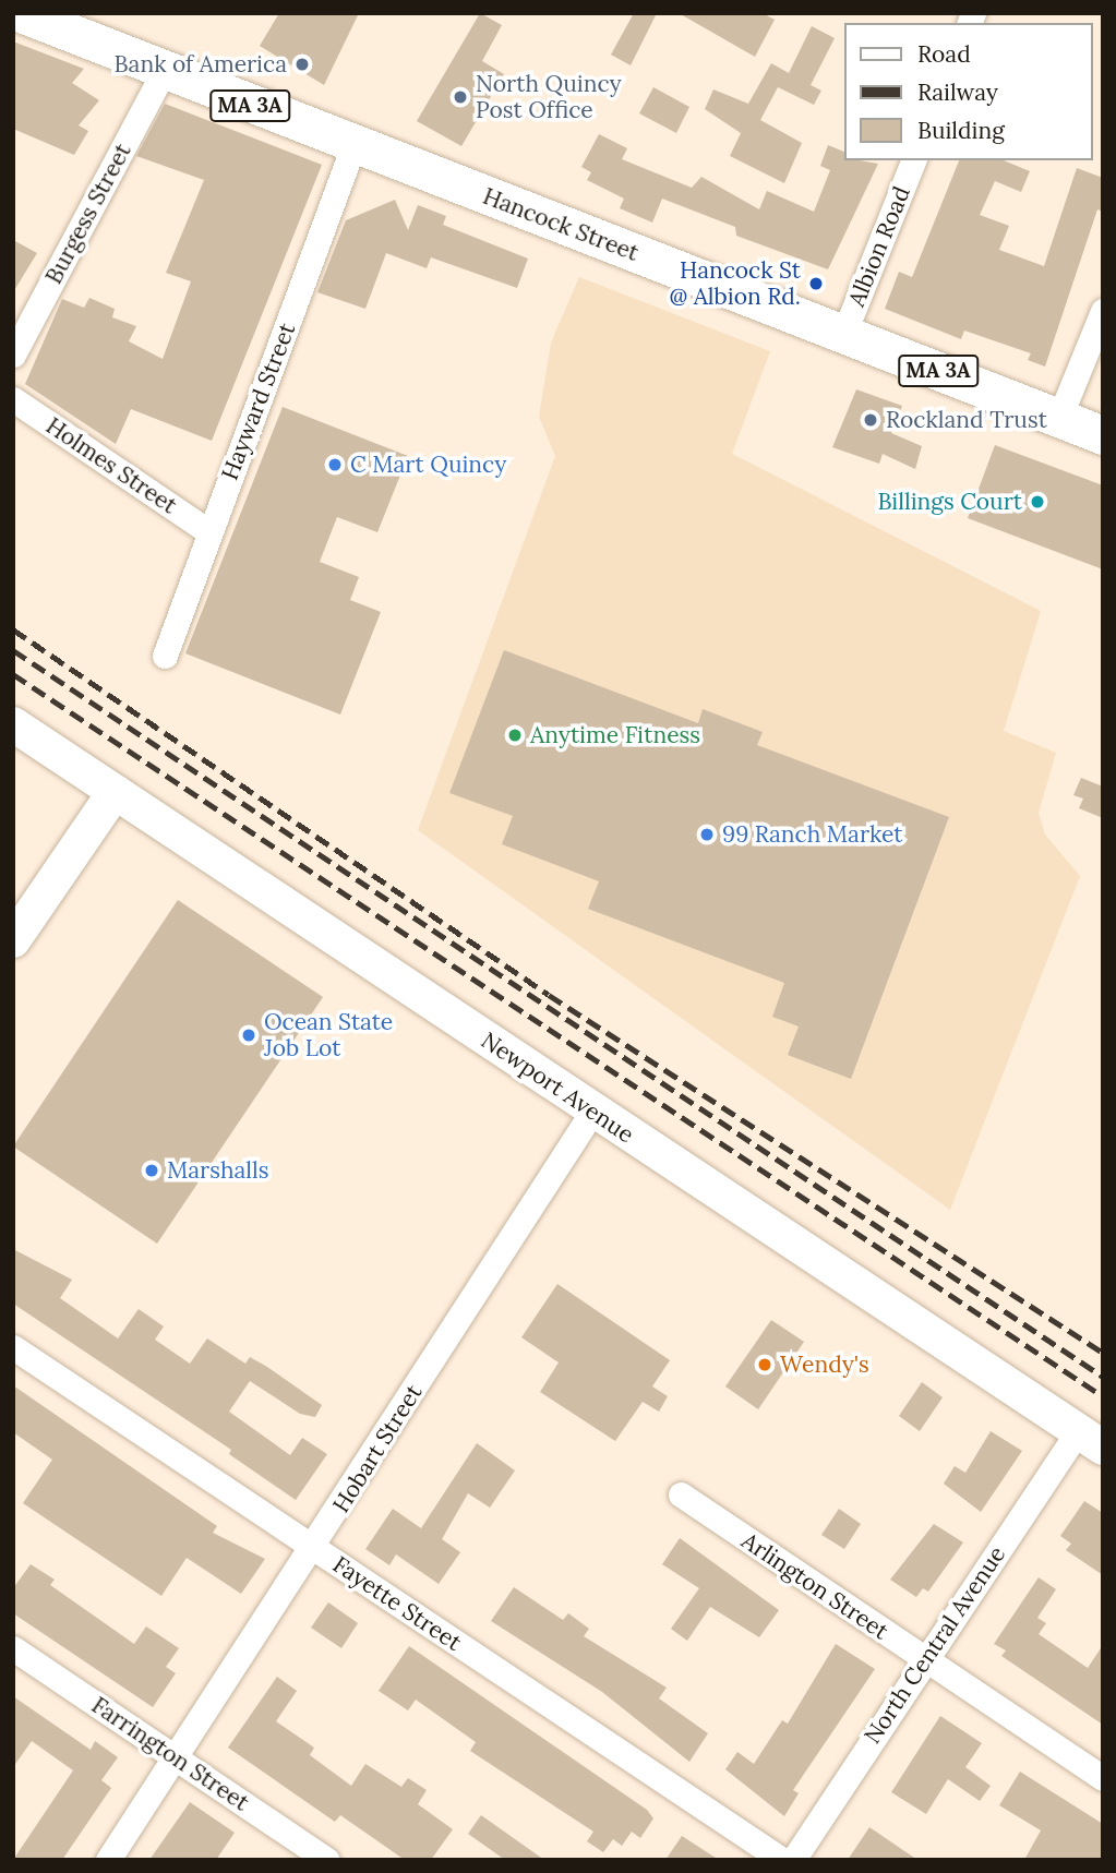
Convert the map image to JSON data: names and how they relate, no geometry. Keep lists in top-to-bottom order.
{
  "streets": {
    "main road": ["MA 3A", "Hancock Street", "Newport Avenue"],
    "street": [
      "Burgess Street",
      "Albion Road",
      "Hayward Street",
      "Holmes Street",
      "Hobart Street",
      "Arlington Street",
      "Fayette Street",
      "North Central Avenue",
      "Farrington Street"
    ]
  },
  "crossings": [
    ["Burgess Street", "Hancock Street"],
    ["Hancock Street", "Albion Road"],
    ["Hancock Street", "Hayward Street"],
    ["Hayward Street", "Holmes Street"],
    ["Newport Avenue", "Hobart Street"],
    ["Newport Avenue", "North Central Avenue"],
    ["Hobart Street", "Fayette Street"],
    ["Hobart Street", "Farrington Street"],
    ["Arlington Street", "North Central Avenue"]
  ],
  "places": [
    "Bank of America",
    "North Quincy Post Office",
    "Hancock St @ Albion Rd.",
    "Rockland Trust",
    "C Mart Quincy",
    "Billings Court",
    "Anytime Fitness",
    "99 Ranch Market",
    "Ocean State Job Lot",
    "Marshalls",
    "Wendy's"
  ],
  "legend": ["Road", "Railway", "Building"]
}
